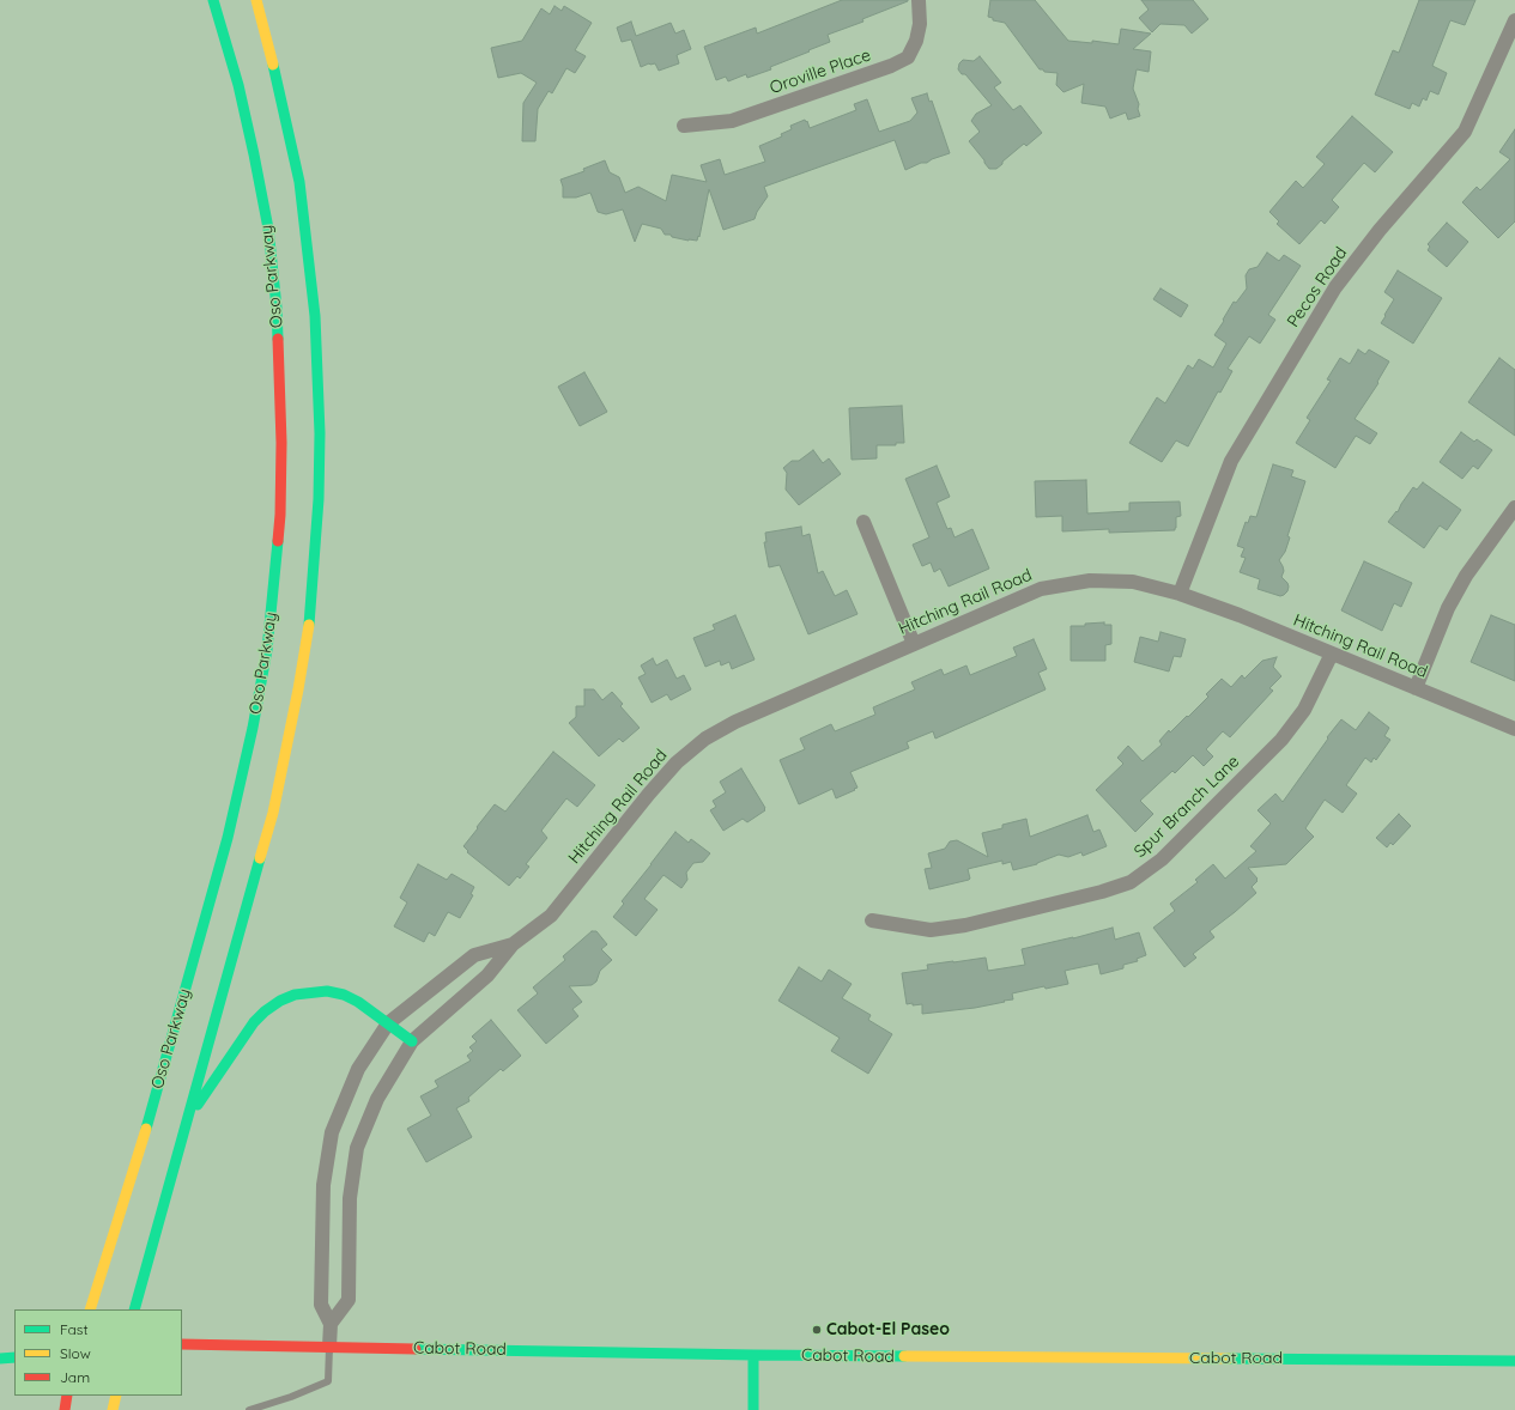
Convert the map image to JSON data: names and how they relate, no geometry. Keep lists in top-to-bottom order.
{
  "streets": {
    "main road": ["Oso Parkway", "Cabot Road"],
    "street": [
      "Oroville Place",
      "Pecos Road",
      "Hitching Rail Road",
      "Spur Branch Lane"
    ]
  },
  "crossings": [
    ["Pecos Road", "Hitching Rail Road"],
    ["Hitching Rail Road", "Spur Branch Lane"],
    ["Hitching Rail Road", "Cabot Road"]
  ],
  "places": ["Cabot-El Paseo"],
  "legend": ["Fast", "Slow", "Jam"]
}
